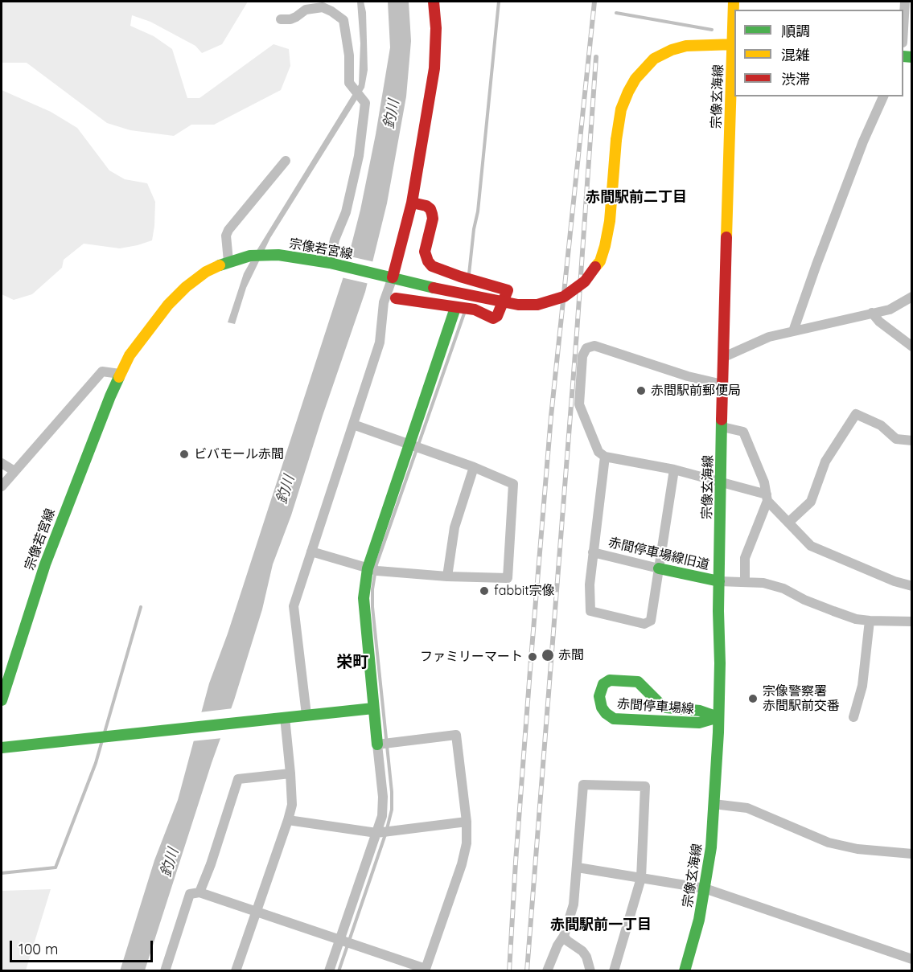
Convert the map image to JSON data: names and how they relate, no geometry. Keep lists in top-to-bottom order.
{
  "streets": {
    "main road": [
      "宗像玄海線",
      "宗像若宮線",
      "赤間停車場線旧道",
      "赤間停車場線"
    ]
  },
  "crossings": [
    ["宗像玄海線", "宗像若宮線"],
    ["宗像玄海線", "赤間停車場線旧道"],
    ["宗像玄海線", "赤間停車場線"]
  ],
  "districts": ["赤間駅前二丁目", "栄町", "赤間駅前一丁目"],
  "water": ["釣川"],
  "places": [
    "赤間駅前郵便局",
    "ビバモール赤間",
    "fabbit宗像",
    "赤間",
    "ファミリーマート",
    "宗像警察署 赤間駅前交番"
  ],
  "legend": ["順調", "混雑", "渋滞"],
  "scale_bar": "100 m"
}
